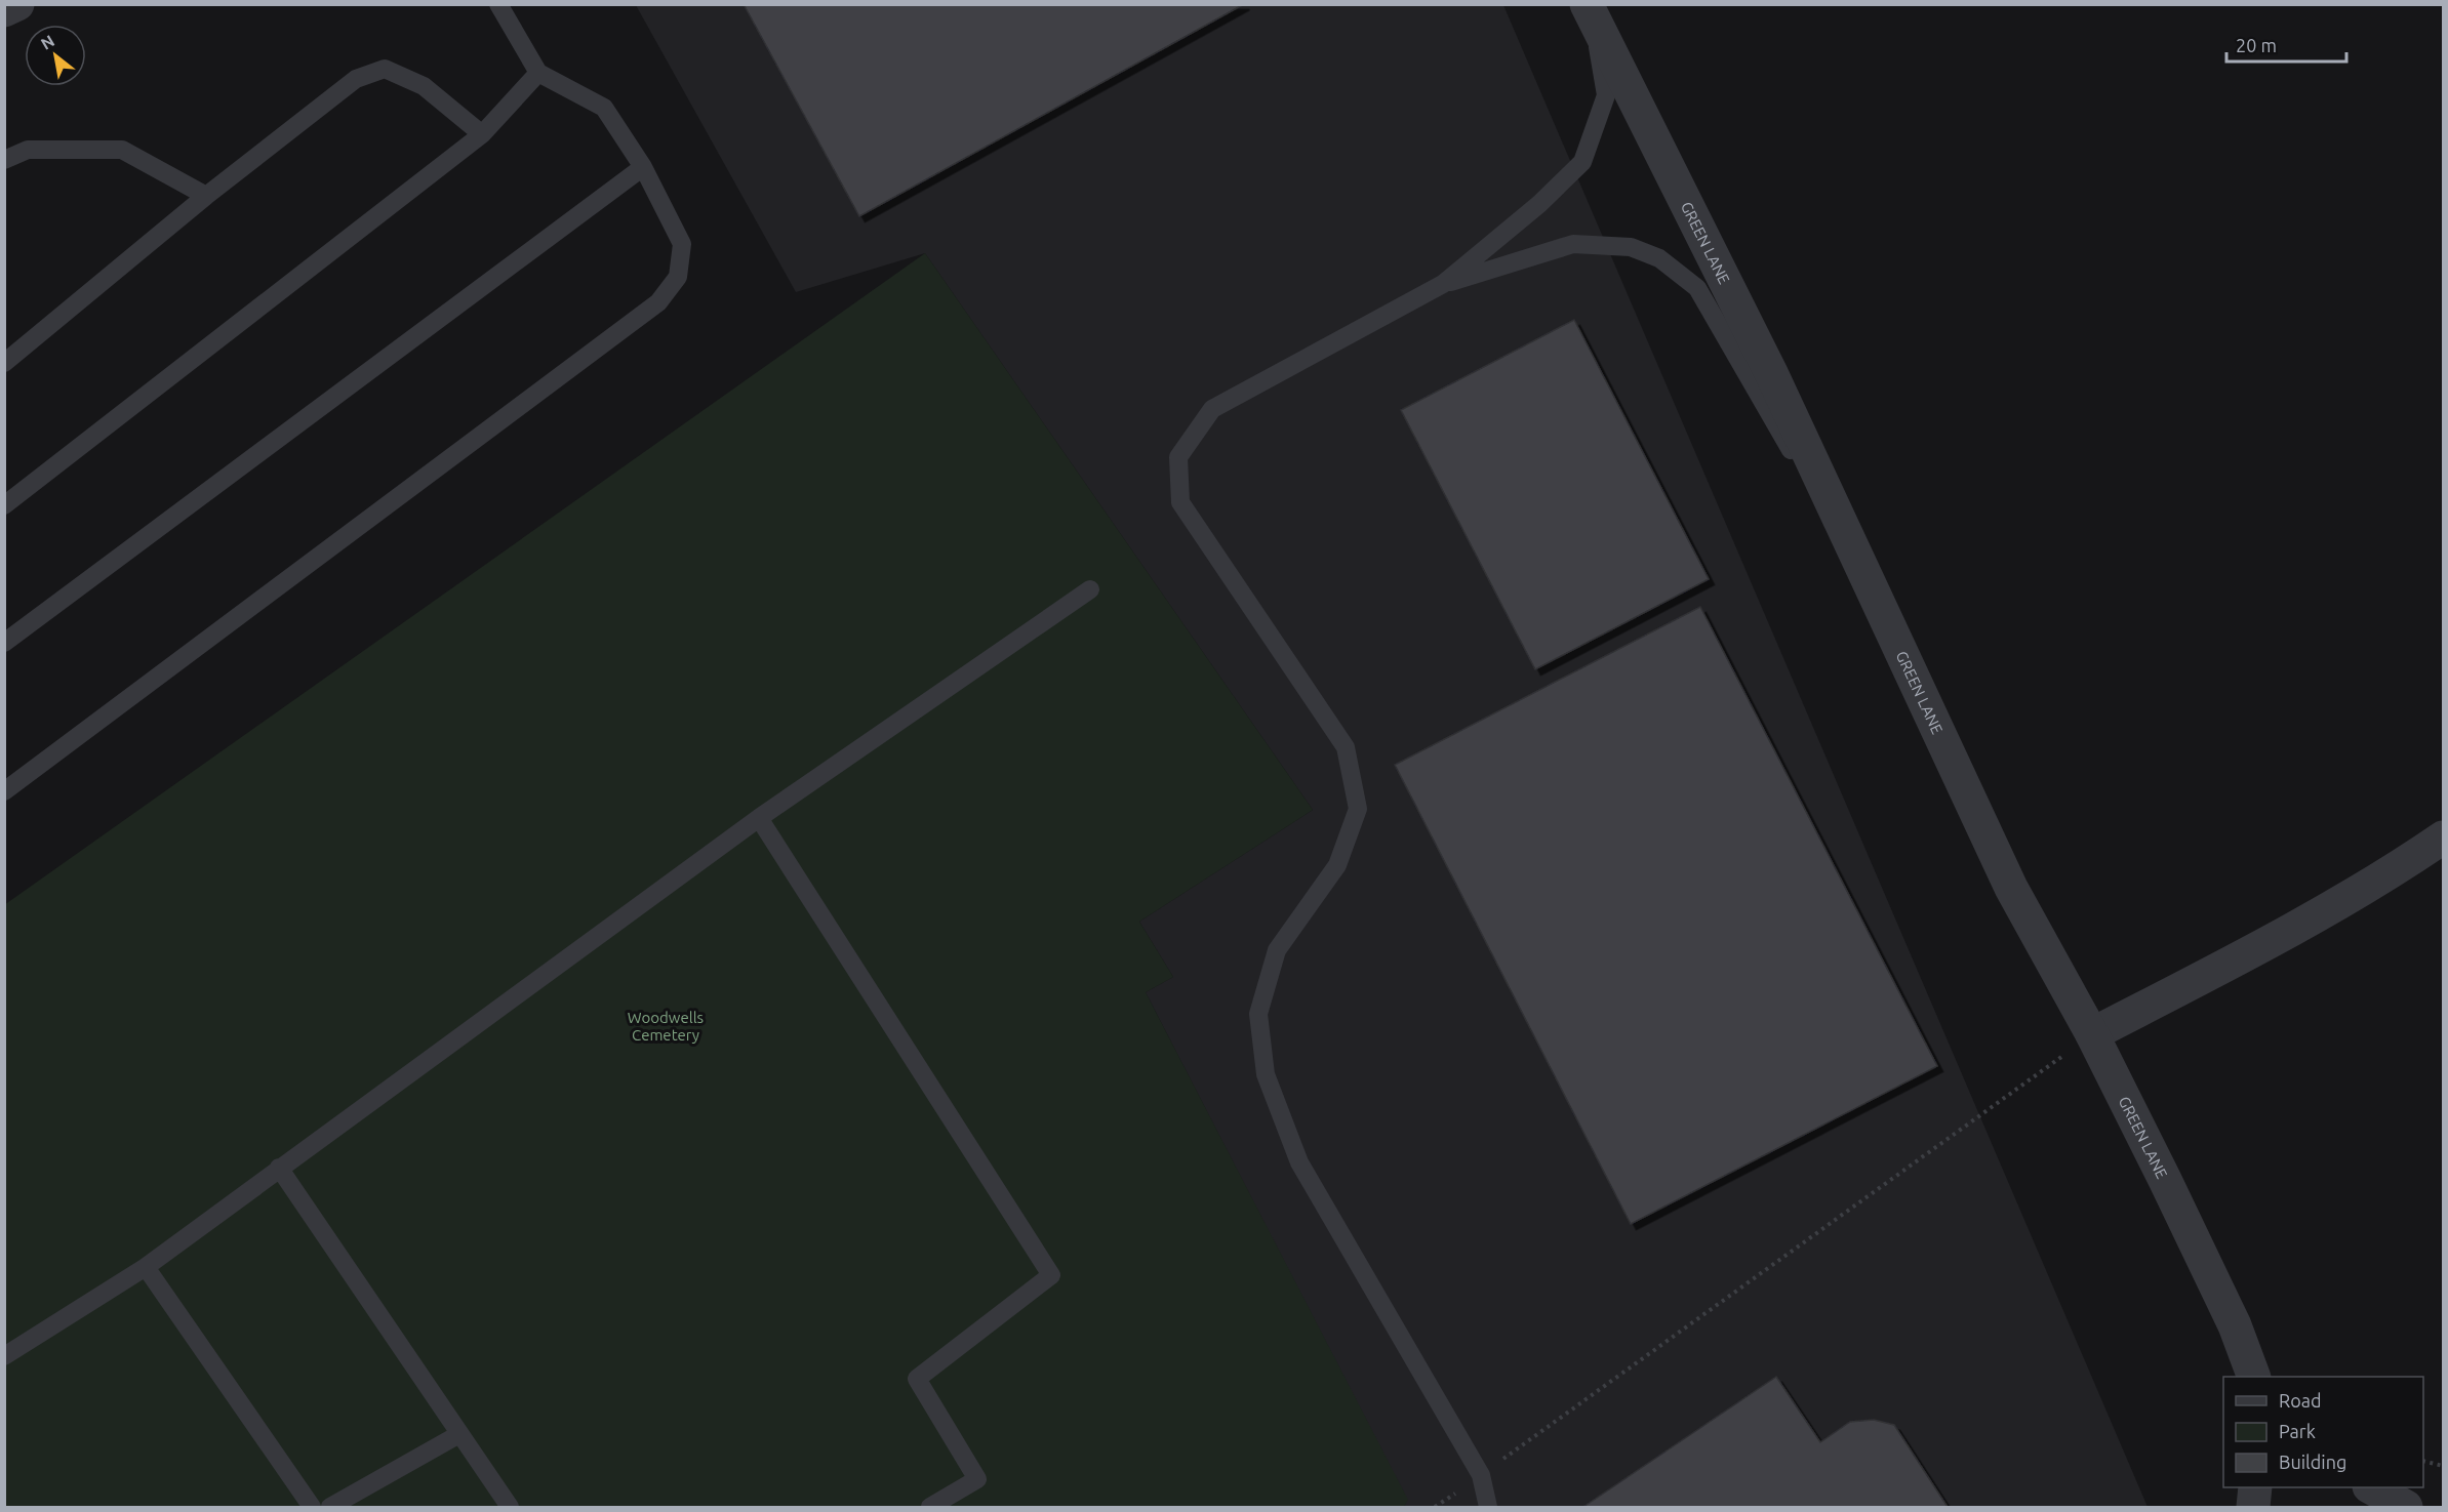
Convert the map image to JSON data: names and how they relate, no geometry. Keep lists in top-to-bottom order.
{
  "streets": {
    "street": ["GREEN LANE"]
  },
  "parks": ["Woodwells Cemetery"],
  "legend": ["Road", "Park", "Building"],
  "scale_bar": "20 m",
  "north": "top left"
}
